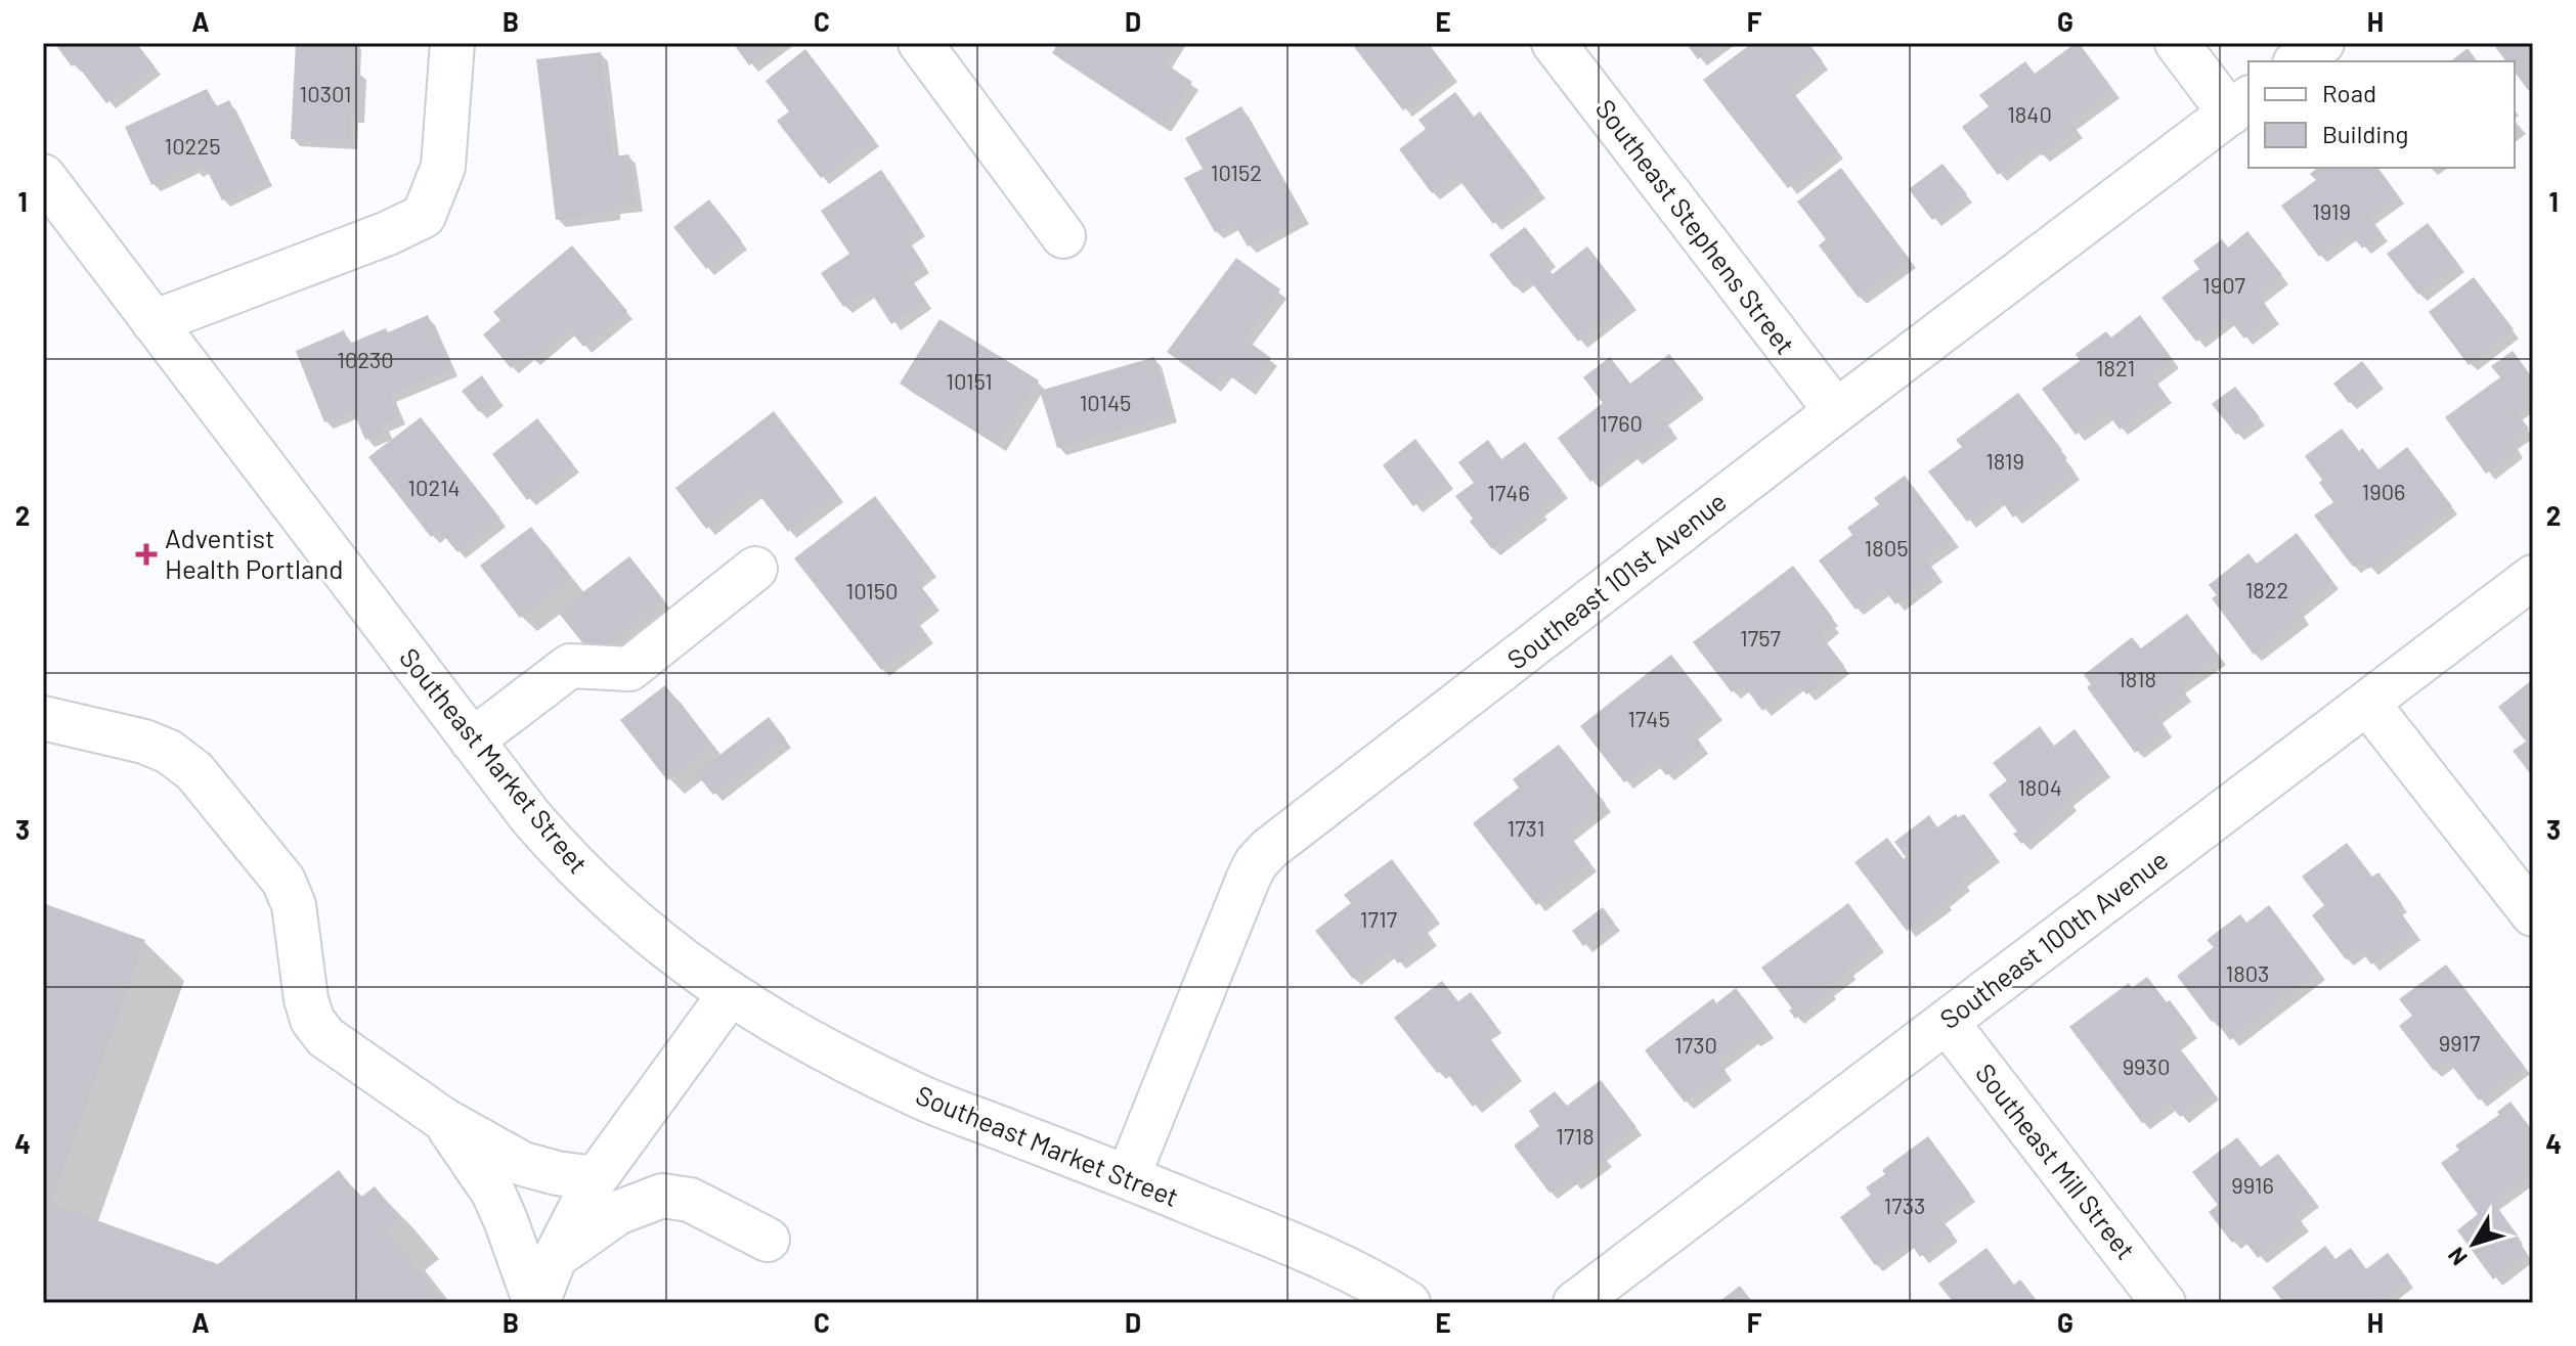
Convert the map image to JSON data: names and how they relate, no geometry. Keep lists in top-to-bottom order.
{
  "streets": {
    "street": [
      "Southeast Stephens Street",
      "Southeast 101st Avenue",
      "Southeast Market Street",
      "Southeast 100th Avenue",
      "Southeast Mill Street"
    ]
  },
  "crossings": [
    ["Southeast Stephens Street", "Southeast 101st Avenue"],
    ["Southeast 101st Avenue", "Southeast Market Street"],
    ["Southeast 100th Avenue", "Southeast Mill Street"]
  ],
  "places": {
    "health": ["Adventist Health Portland"]
  },
  "house_numbers": [
    "10301",
    "1840",
    "10225",
    "10152",
    "1919",
    "1907",
    "10230",
    "1821",
    "10151",
    "10145",
    "1760",
    "1819",
    "10214",
    "1906",
    "1746",
    "1805",
    "1822",
    "10150",
    "1757",
    "1818",
    "1745",
    "1804",
    "1731",
    "1717",
    "1803",
    "9917",
    "1730",
    "9930",
    "1718",
    "9916",
    "1733"
  ],
  "legend": ["Road", "Building"],
  "north": "bottom left",
  "grid": {
    "columns": [
      "A",
      "B",
      "C",
      "D",
      "E",
      "F",
      "G",
      "H"
    ],
    "rows": [
      "1",
      "2",
      "3",
      "4"
    ]
  }
}
